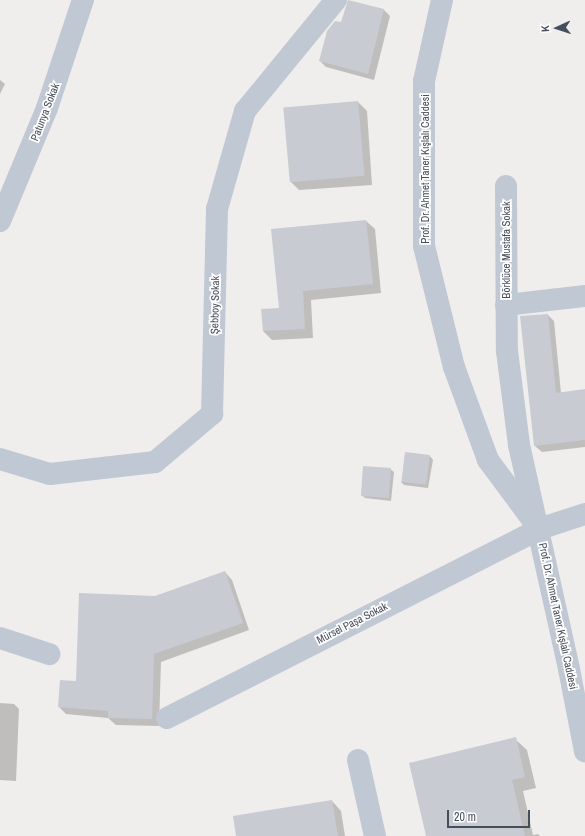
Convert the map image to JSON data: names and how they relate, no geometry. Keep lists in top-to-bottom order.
{
  "streets": {
    "street": [
      "Patunya Sokak",
      "Prof. Dr. Ahmet Taner Kışlalı Caddesi",
      "Börklüce Mustafa Sokak",
      "Şebboy Sokak",
      "Mürsel Paşa Sokak"
    ]
  },
  "crossings": [
    ["Prof. Dr. Ahmet Taner Kışlalı Caddesi", "Börklüce Mustafa Sokak"],
    ["Prof. Dr. Ahmet Taner Kışlalı Caddesi", "Mürsel Paşa Sokak"]
  ],
  "scale_bar": "20 m",
  "north": "left"
}
